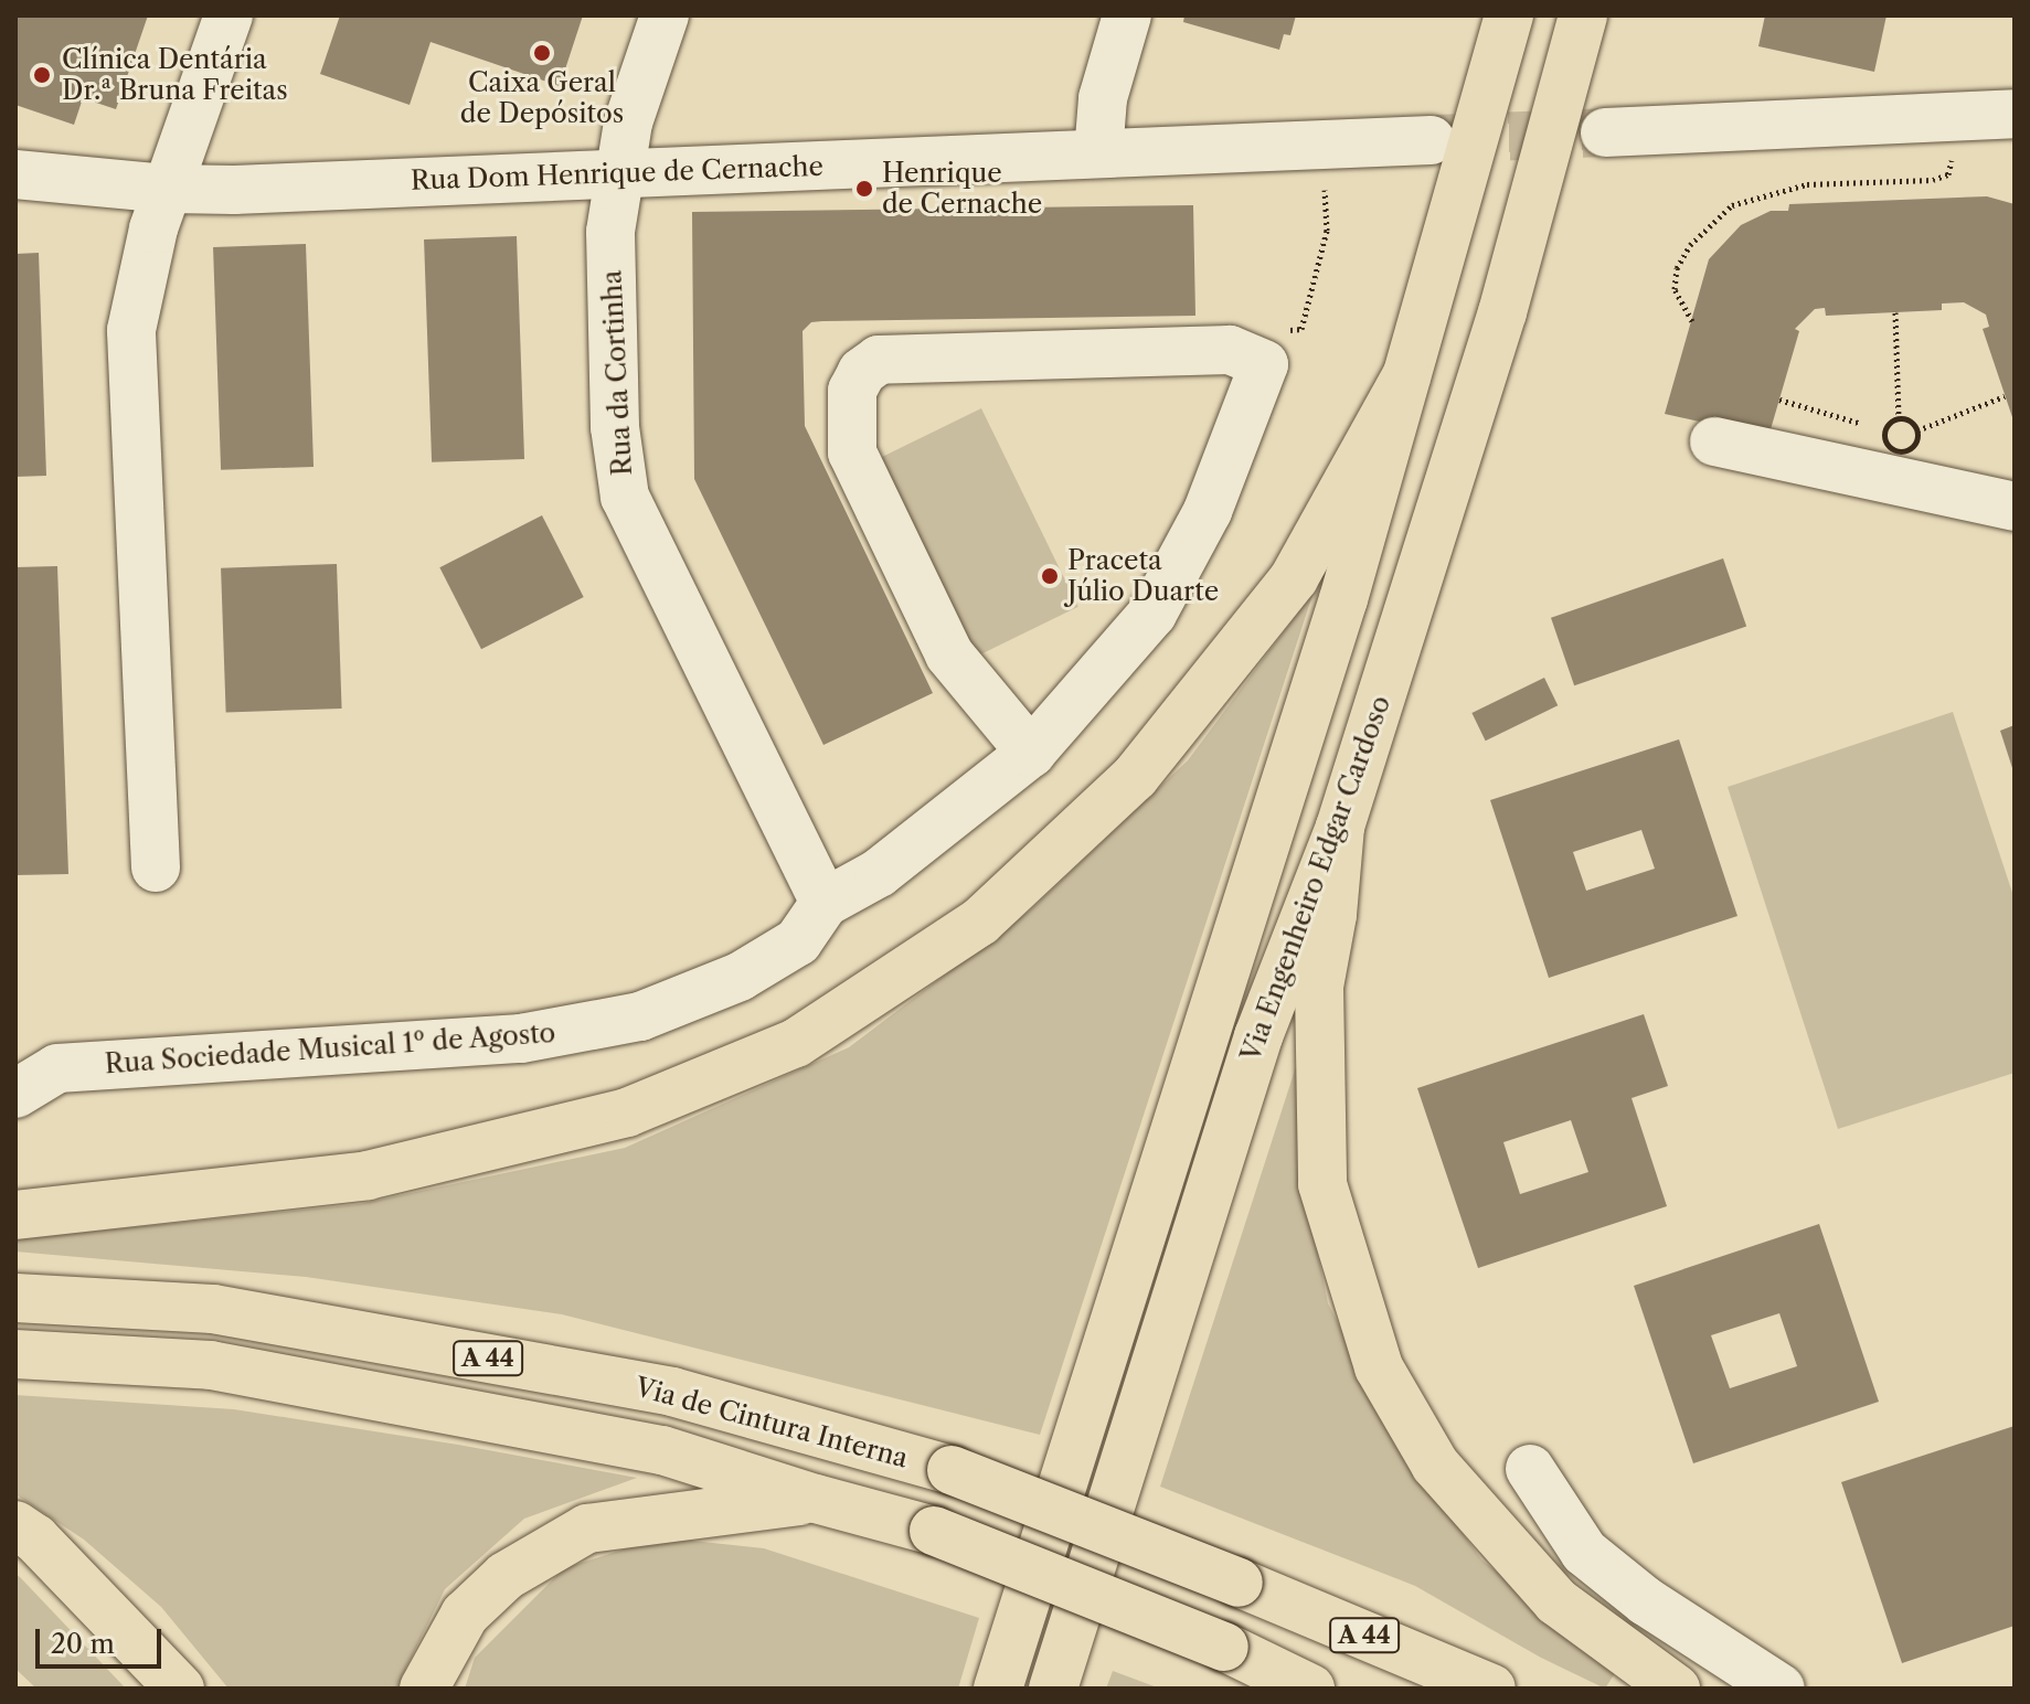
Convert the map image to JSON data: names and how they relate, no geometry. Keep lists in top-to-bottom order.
{
  "streets": {
    "main road": ["Via Engenheiro Edgar Cardoso", "A 44", "Via de Cintura Interna"],
    "street": ["Rua Dom Henrique de Cernache", "Rua da Cortinha", "Rua Sociedade Musical 1º de Agosto"]
  },
  "crossings": [
    ["Rua Dom Henrique de Cernache", "Rua da Cortinha"],
    ["Rua da Cortinha", "Rua Sociedade Musical 1º de Agosto"]
  ],
  "places": [
    "Caixa Geral de Depósitos",
    "Clínica Dentária Dr.ª Bruna Freitas",
    "Henrique de Cernache",
    "Praceta Júlio Duarte"
  ],
  "scale_bar": "20 m"
}
